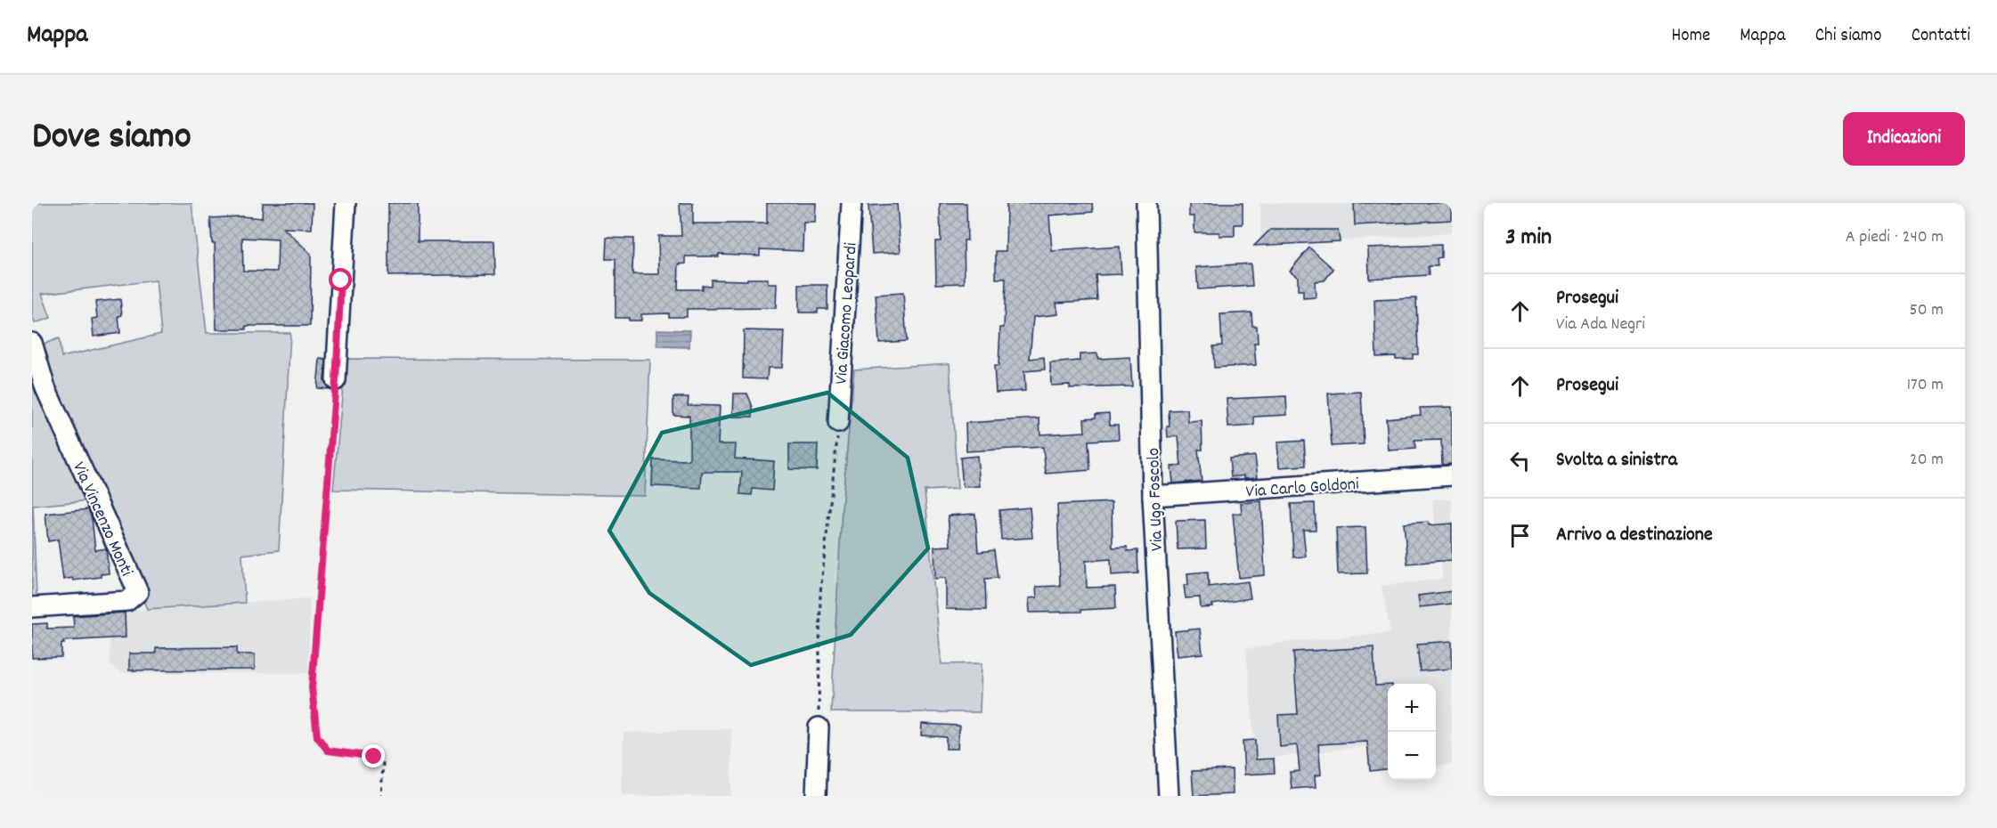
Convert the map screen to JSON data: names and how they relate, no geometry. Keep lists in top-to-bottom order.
{
  "streets": {
    "street": [
      "Via Giacomo Leopardi",
      "Via Carlo Goldoni",
      "Via Ugo Foscolo",
      "Via Vincenzo Monti"
    ]
  },
  "crossings": [
    ["Via Carlo Goldoni", "Via Ugo Foscolo"]
  ],
  "page": {
    "header": "Mappa",
    "nav": [
      "Home",
      "Mappa",
      "Chi siamo",
      "Contatti"
    ],
    "title": "Dove siamo",
    "buttons": "Indicazioni",
    "heading": ["3 min", "A piedi · 240 m"],
    "list": [
      ["Prosegui", "Via Ada Negri", "50 m"],
      ["Prosegui", "170 m"],
      ["Svolta a sinistra", "20 m"],
      "Arrivo a destinazione"
    ],
    "map_buttons": ["+", "−"]
  }
}
